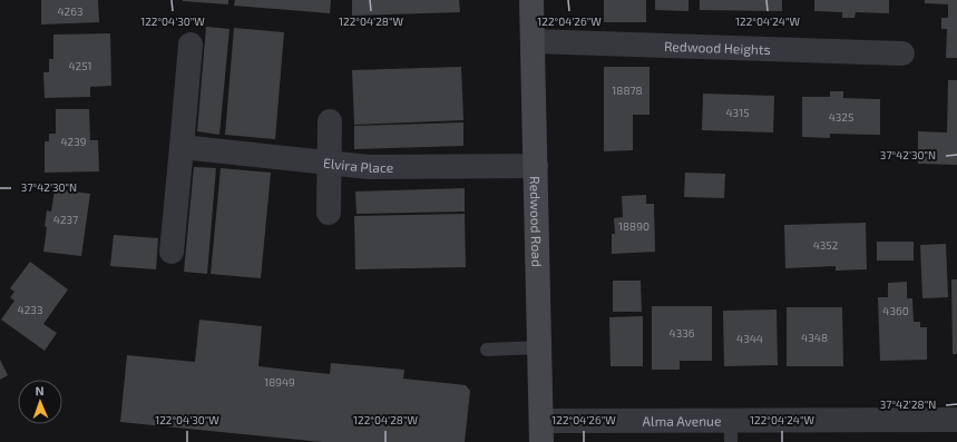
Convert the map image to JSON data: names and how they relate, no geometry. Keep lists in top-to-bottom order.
{
  "streets": {
    "main road": ["Redwood Road"],
    "street": ["Redwood Heights", "Elvira Place", "Alma Avenue"]
  },
  "crossings": [
    ["Redwood Heights", "Redwood Road"],
    ["Elvira Place", "Redwood Road"],
    ["Redwood Road", "Alma Avenue"]
  ],
  "house_numbers": [
    "4263",
    "4251",
    "18878",
    "4315",
    "4325",
    "4239",
    "4237",
    "18890",
    "4352",
    "4233",
    "4360",
    "4336",
    "4348",
    "4344",
    "18949"
  ],
  "north": "top",
  "coordinates": [
    "122°04'30\"W",
    "122°04'28\"W",
    "122°04'26\"W",
    "122°04'24\"W",
    "37°42'30\"N",
    "37°42'28\"N"
  ]
}
